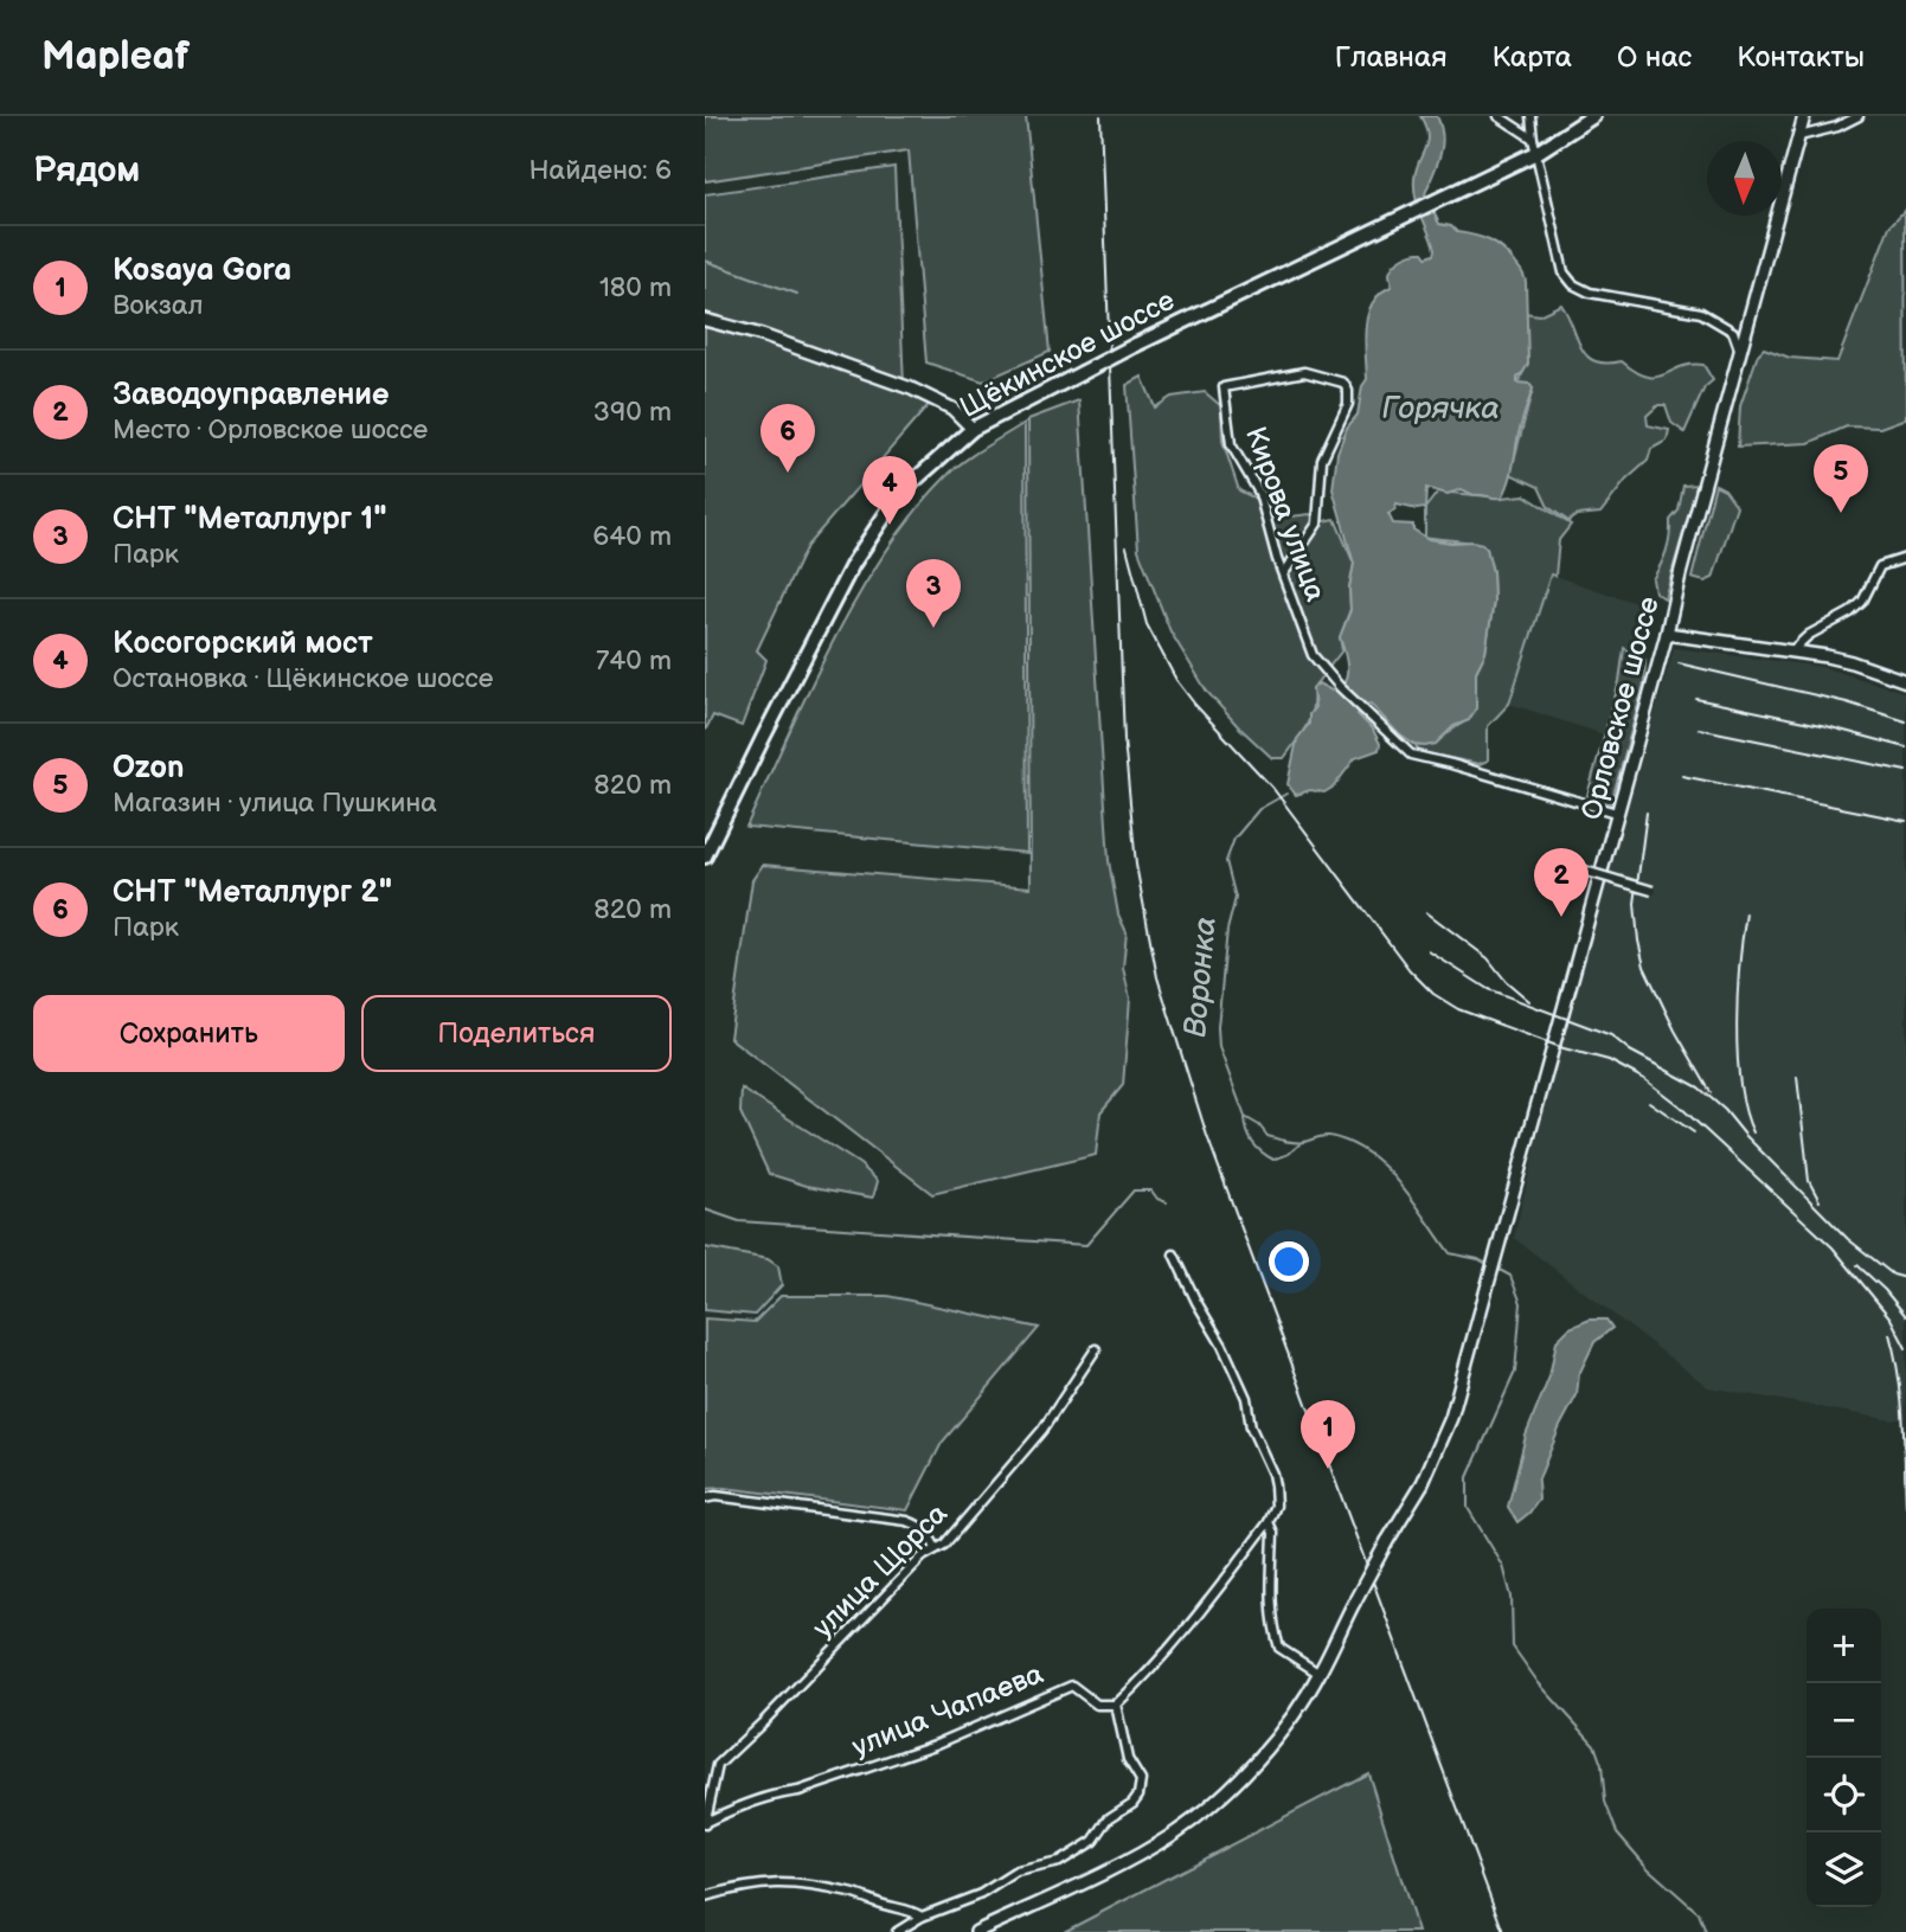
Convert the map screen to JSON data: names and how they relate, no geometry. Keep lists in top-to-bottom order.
{
  "streets": {
    "main road": ["Щёкинское шоссе", "Орловское шоссе"],
    "street": ["Кирова улица", "улица Щорса", "улица Чапаева"]
  },
  "crossings": [
    ["Кирова улица", "Орловское шоссе"],
    ["улица Щорса", "улица Чапаева"]
  ],
  "water": ["Горячка", "Воронка"],
  "north": "bottom",
  "page": {
    "header": "Mapleaf",
    "nav": [
      "Главная",
      "Карта",
      "О нас",
      "Контакты"
    ],
    "heading": ["Рядом", "Найдено: 6"],
    "list": [
      {
        "mark": "1",
        "name": "Kosaya Gora",
        "note": "Вокзал",
        "value": "180 m"
      },
      {
        "mark": "2",
        "name": "Заводоуправление",
        "note": "Место · Орловское шоссе",
        "value": "390 m"
      },
      {
        "mark": "3",
        "name": "СНТ \"Металлург 1\"",
        "note": "Парк",
        "value": "640 m"
      },
      {
        "mark": "4",
        "name": "Косогорский мост",
        "note": "Остановка · Щёкинское шоссе",
        "value": "740 m"
      },
      {
        "mark": "5",
        "name": "Ozon",
        "note": "Магазин · улица Пушкина",
        "value": "820 m"
      },
      {
        "mark": "6",
        "name": "СНТ \"Металлург 2\"",
        "note": "Парк",
        "value": "820 m"
      }
    ],
    "pins": [
      "6",
      "5",
      "4",
      "3",
      "2",
      "1"
    ],
    "buttons": ["Сохранить", "Поделиться"],
    "map_buttons": ["+", "−"]
  }
}
